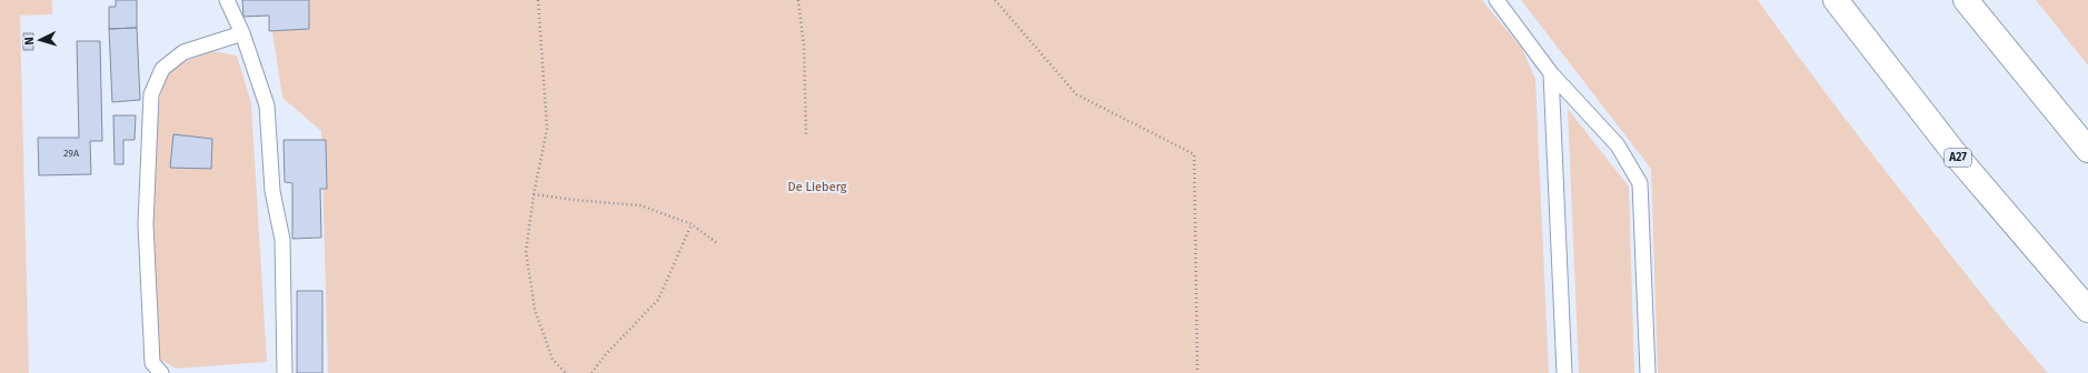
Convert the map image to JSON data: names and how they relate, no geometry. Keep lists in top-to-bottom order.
{
  "streets": {
    "highway": ["A27"]
  },
  "parks": ["De Lieberg"],
  "house_numbers": ["29A"],
  "north": "left"
}
